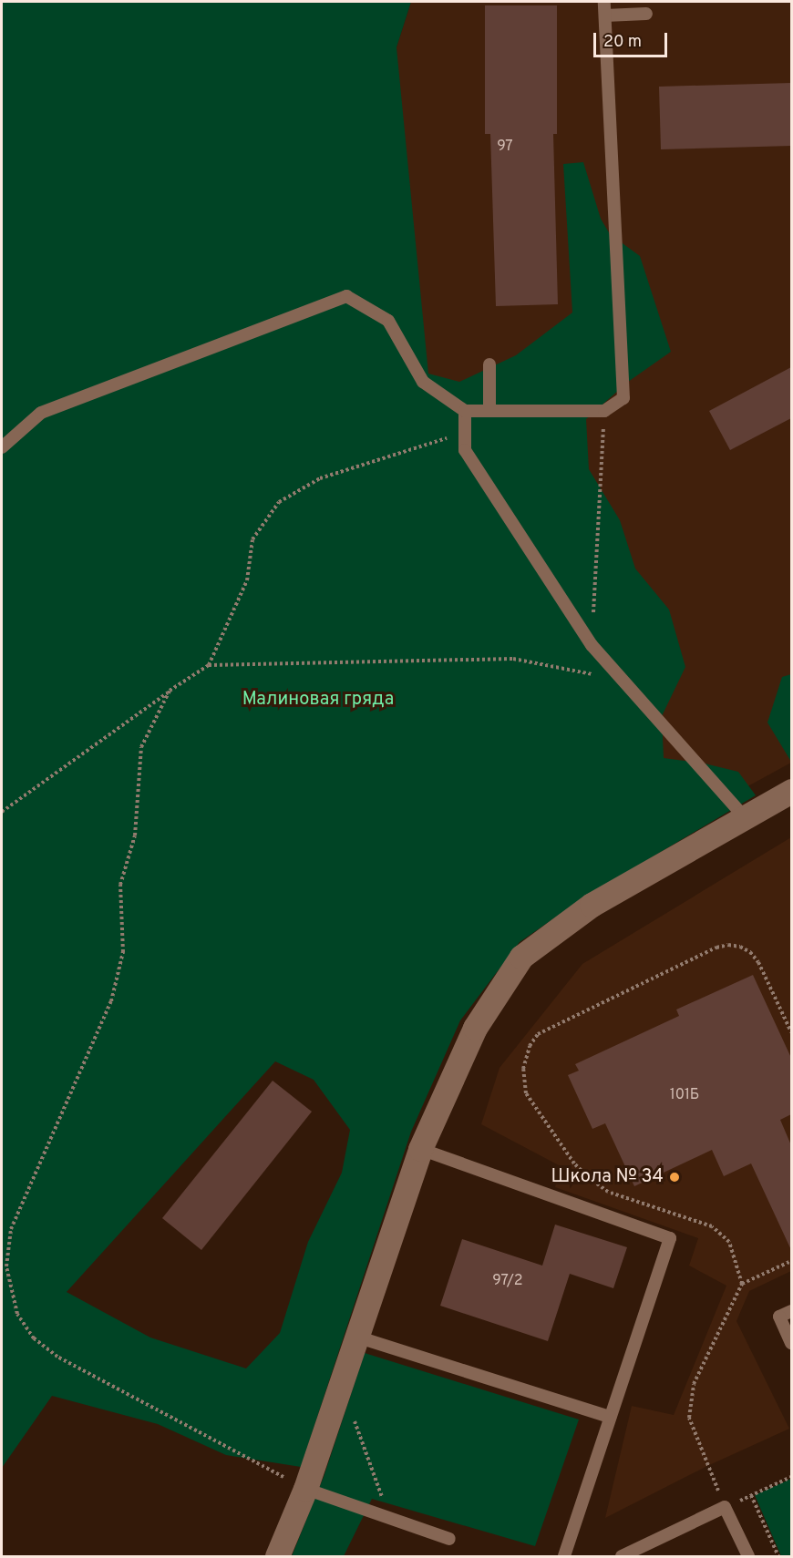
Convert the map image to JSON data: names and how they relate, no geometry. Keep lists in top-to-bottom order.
{
  "parks": ["Малиновая гряда"],
  "places": ["Школа № 34"],
  "house_numbers": ["97", "101Б", "97/2"],
  "scale_bar": "20 m"
}
